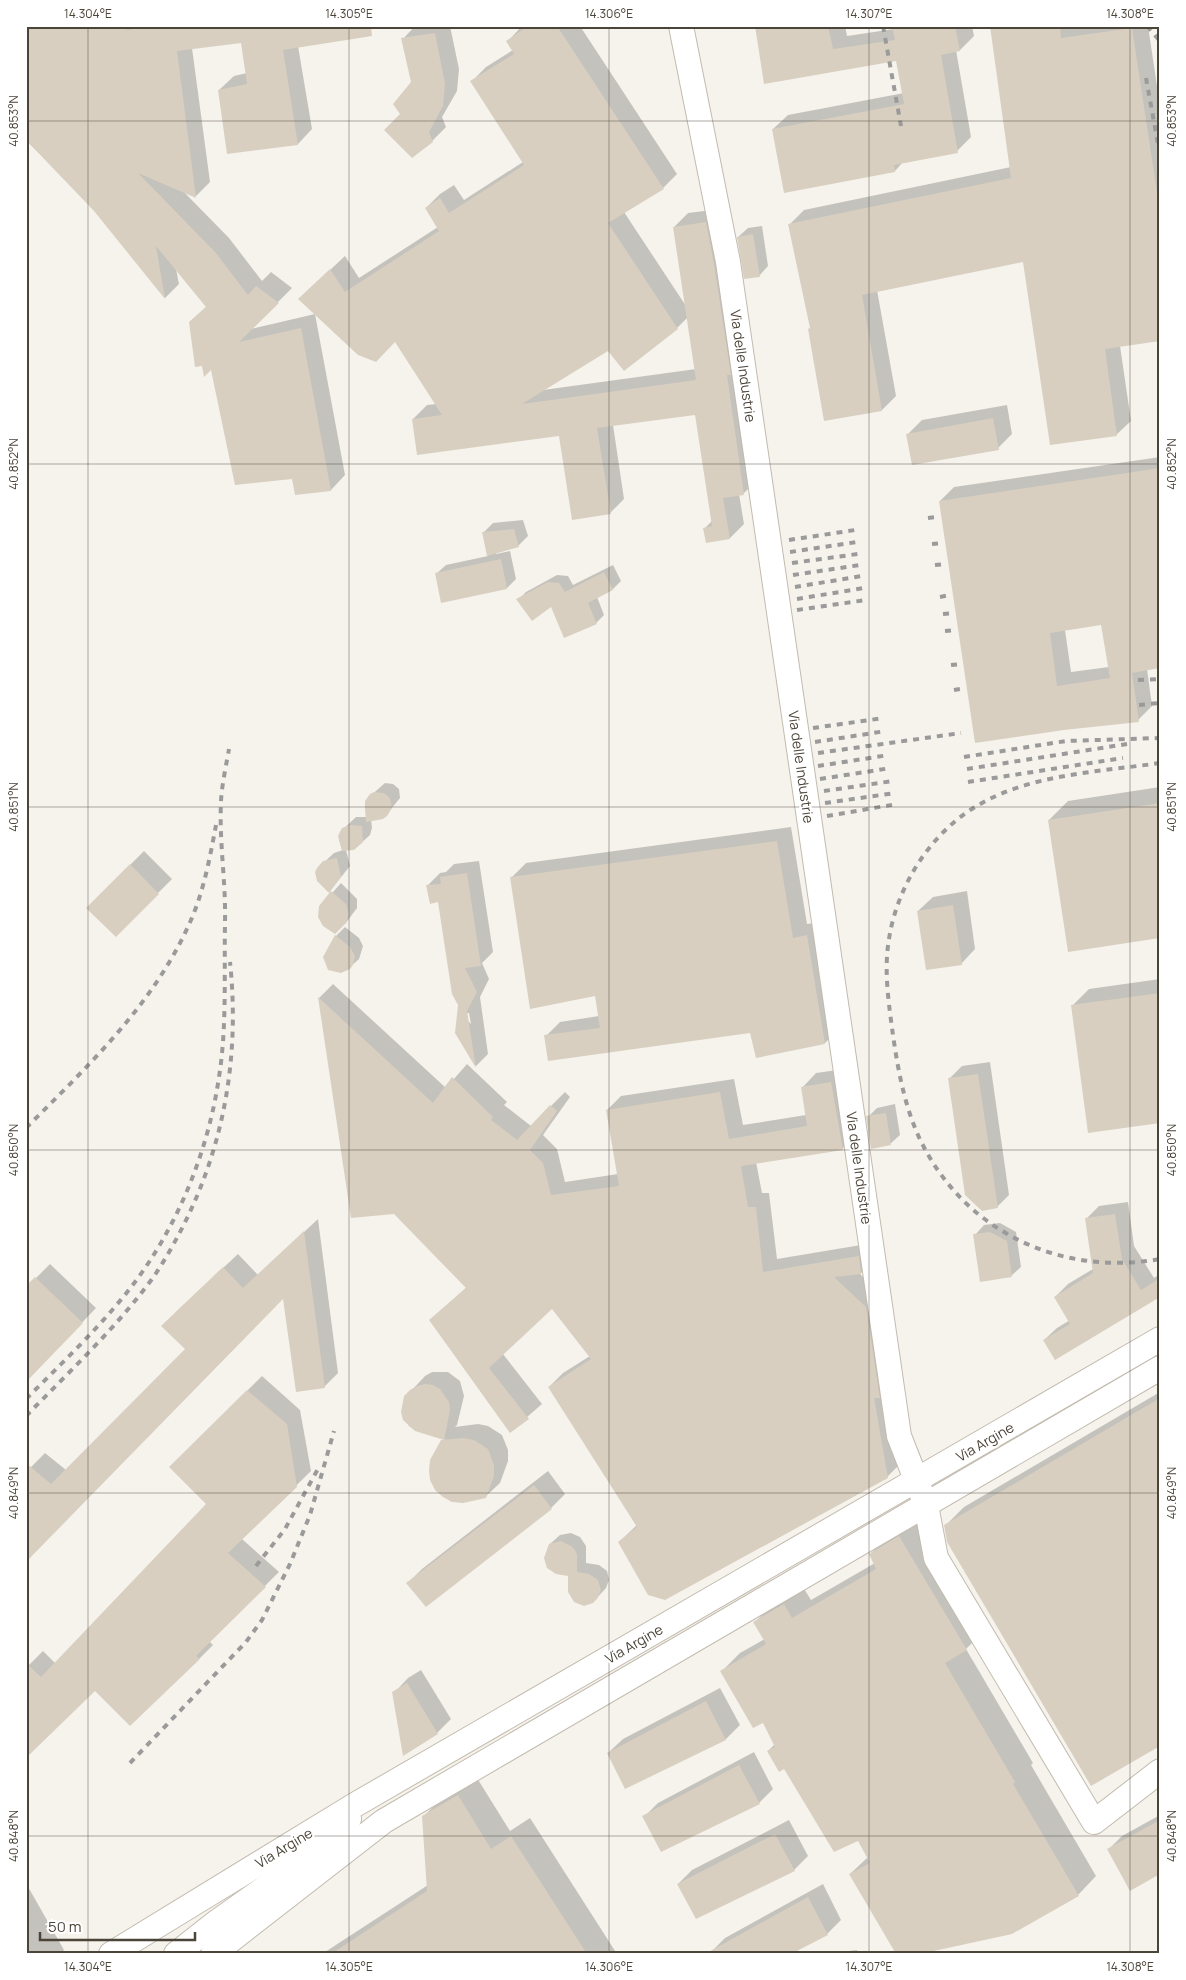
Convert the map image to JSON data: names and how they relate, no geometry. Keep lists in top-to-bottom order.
{
  "streets": {
    "street": ["Via delle Industrie", "Via Argine"]
  },
  "crossings": [
    ["Via delle Industrie", "Via Argine"]
  ],
  "scale_bar": "50 m",
  "coordinates": [
    "14.304°E",
    "14.305°E",
    "14.306°E",
    "14.307°E",
    "14.308°E",
    "40.853°N",
    "40.852°N",
    "40.851°N",
    "40.850°N",
    "40.849°N",
    "40.848°N"
  ]
}
